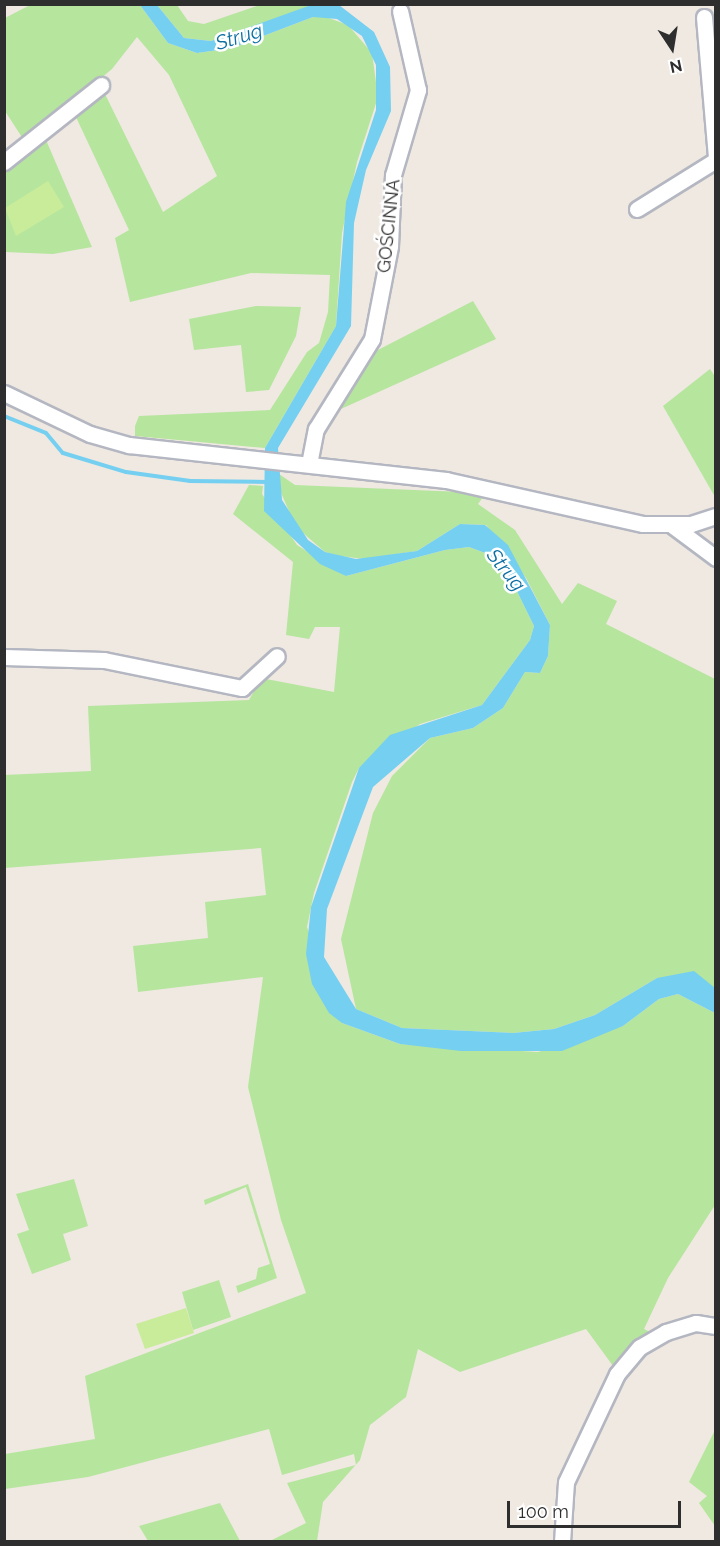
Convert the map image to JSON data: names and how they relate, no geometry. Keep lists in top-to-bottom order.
{
  "streets": {
    "street": ["GOŚCINNA"]
  },
  "water": ["Strug"],
  "scale_bar": "100 m",
  "north": "bottom"
}
